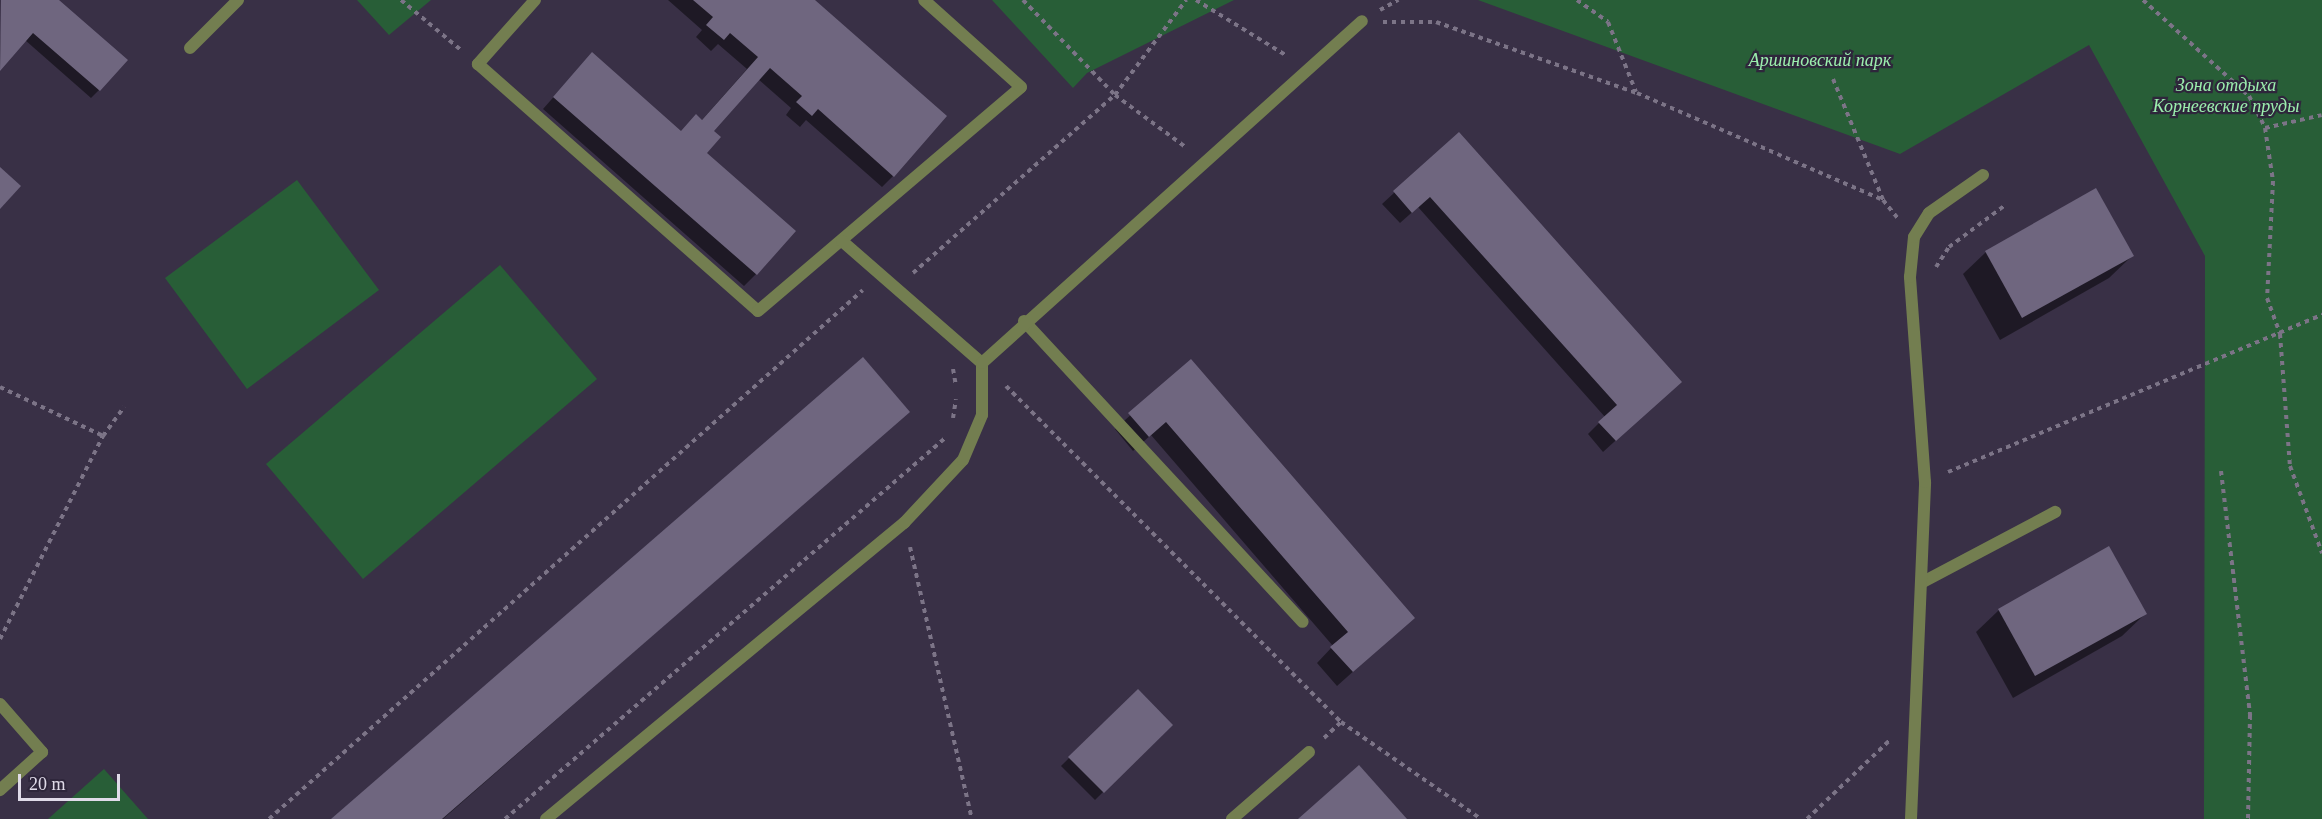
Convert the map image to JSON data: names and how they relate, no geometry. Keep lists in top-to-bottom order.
{
  "parks": ["Аршиновский парк", "Зона отдыха Корнеевские пруды"],
  "scale_bar": "20 m"
}
